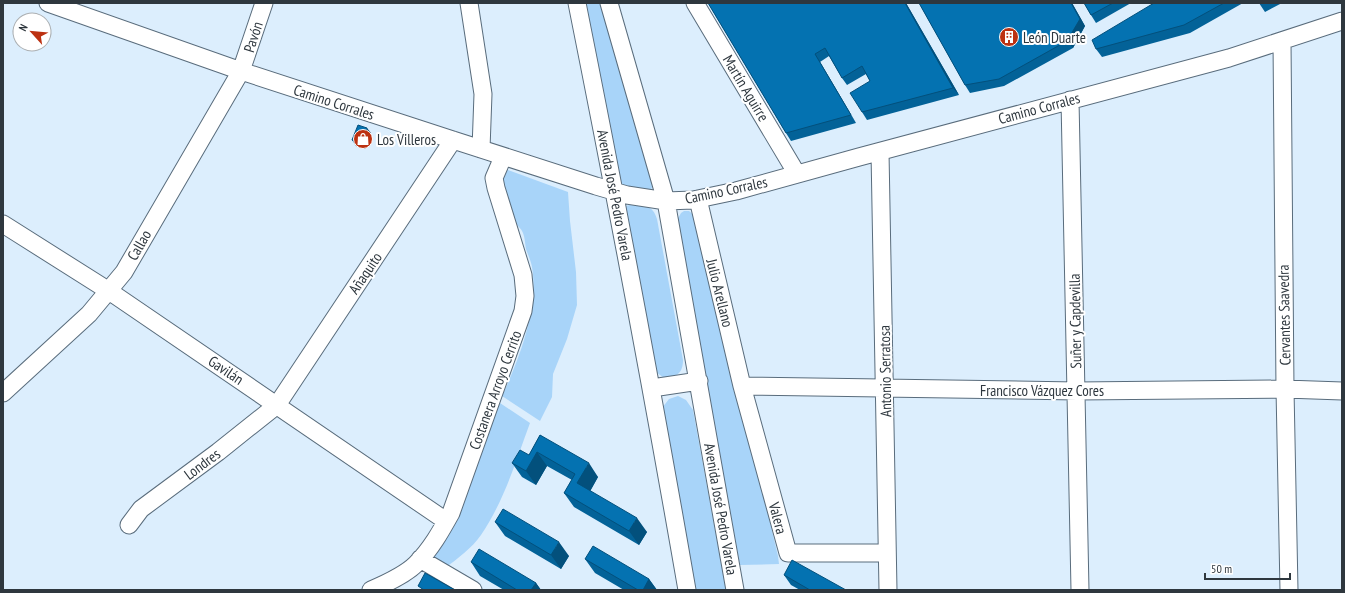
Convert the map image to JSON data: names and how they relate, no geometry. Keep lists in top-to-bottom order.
{
  "streets": {
    "street": [
      "Pavón",
      "Martín Aguirre",
      "Camino Corrales",
      "Avenida José Pedro Varela",
      "Callao",
      "Añaquito",
      "Julio Arellano",
      "Cervantes Saavedra",
      "Suñer y Capdevilla",
      "Gavilán",
      "Antonio Serratosa",
      "Costanera Arroyo Cerrito",
      "Francisco Vázquez Cores",
      "Londres",
      "Valera"
    ]
  },
  "crossings": [
    ["Pavón", "Camino Corrales"],
    ["Pavón", "Callao"],
    ["Martín Aguirre", "Camino Corrales"],
    ["Camino Corrales", "Avenida José Pedro Varela"],
    ["Camino Corrales", "Callao"],
    ["Camino Corrales", "Añaquito"],
    ["Camino Corrales", "Julio Arellano"],
    ["Camino Corrales", "Cervantes Saavedra"],
    ["Camino Corrales", "Suñer y Capdevilla"],
    ["Camino Corrales", "Antonio Serratosa"],
    ["Camino Corrales", "Costanera Arroyo Cerrito"],
    ["Callao", "Gavilán"],
    ["Añaquito", "Gavilán"],
    ["Añaquito", "Londres"],
    ["Julio Arellano", "Francisco Vázquez Cores"],
    ["Julio Arellano", "Valera"],
    ["Cervantes Saavedra", "Francisco Vázquez Cores"],
    ["Suñer y Capdevilla", "Francisco Vázquez Cores"],
    ["Gavilán", "Costanera Arroyo Cerrito"],
    ["Gavilán", "Londres"],
    ["Antonio Serratosa", "Francisco Vázquez Cores"],
    ["Antonio Serratosa", "Valera"],
    ["Francisco Vázquez Cores", "Valera"]
  ],
  "places": {
    "building": ["León Duarte"],
    "shop": ["Los Villeros"]
  },
  "scale_bar": "50 m",
  "north": "top left"
}
